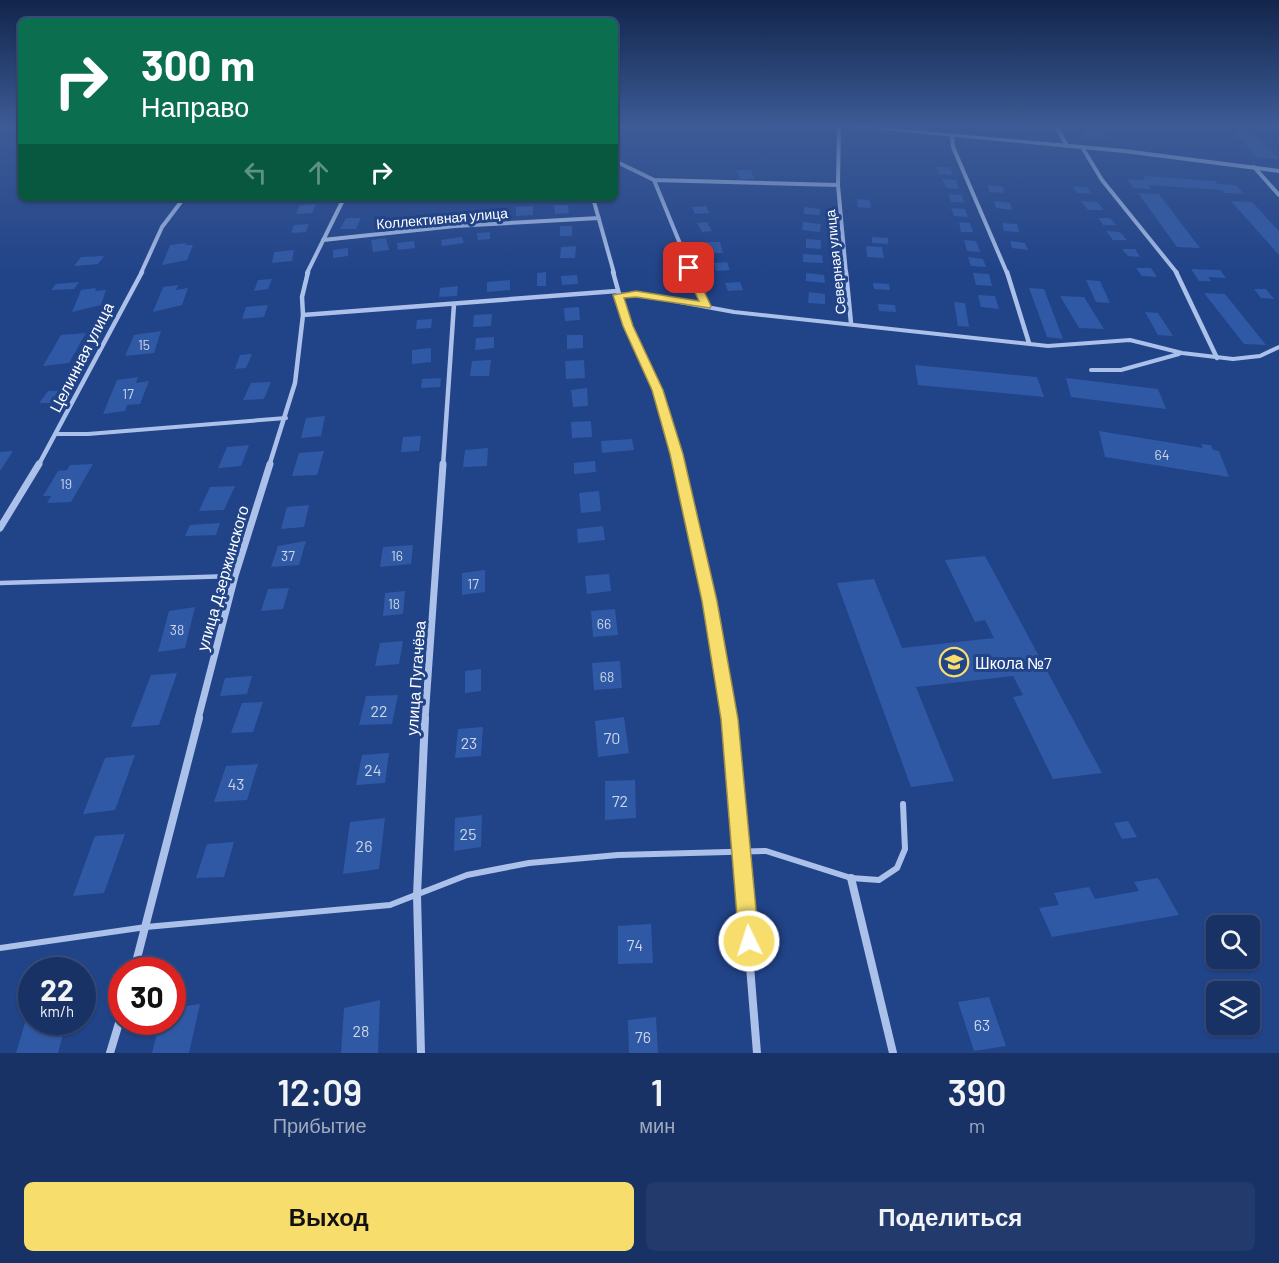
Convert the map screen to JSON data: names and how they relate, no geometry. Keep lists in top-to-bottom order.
{
  "streets": {
    "street": [
      "Коллективная улица",
      "Северная улица",
      "Целинная улица",
      "улица Дзержинского",
      "улица Пугачёва"
    ]
  },
  "crossings": [
    ["Коллективная улица", "улица Дзержинского"]
  ],
  "places": {
    "school or university": ["Школа №7"]
  },
  "house_numbers": [
    "15",
    "17",
    "64",
    "19",
    "37",
    "16",
    "17",
    "18",
    "66",
    "38",
    "68",
    "22",
    "70",
    "23",
    "24",
    "43",
    "72",
    "25",
    "26",
    "74",
    "63",
    "28",
    "76"
  ],
  "page": {
    "turn": ["300 m", "Направо"],
    "speed": "22 km/h",
    "limit": "30",
    "eta": [
      "12:09",
      "Прибытие",
      "1",
      "мин",
      "390",
      "m"
    ],
    "buttons": ["Выход", "Поделиться"]
  }
}
